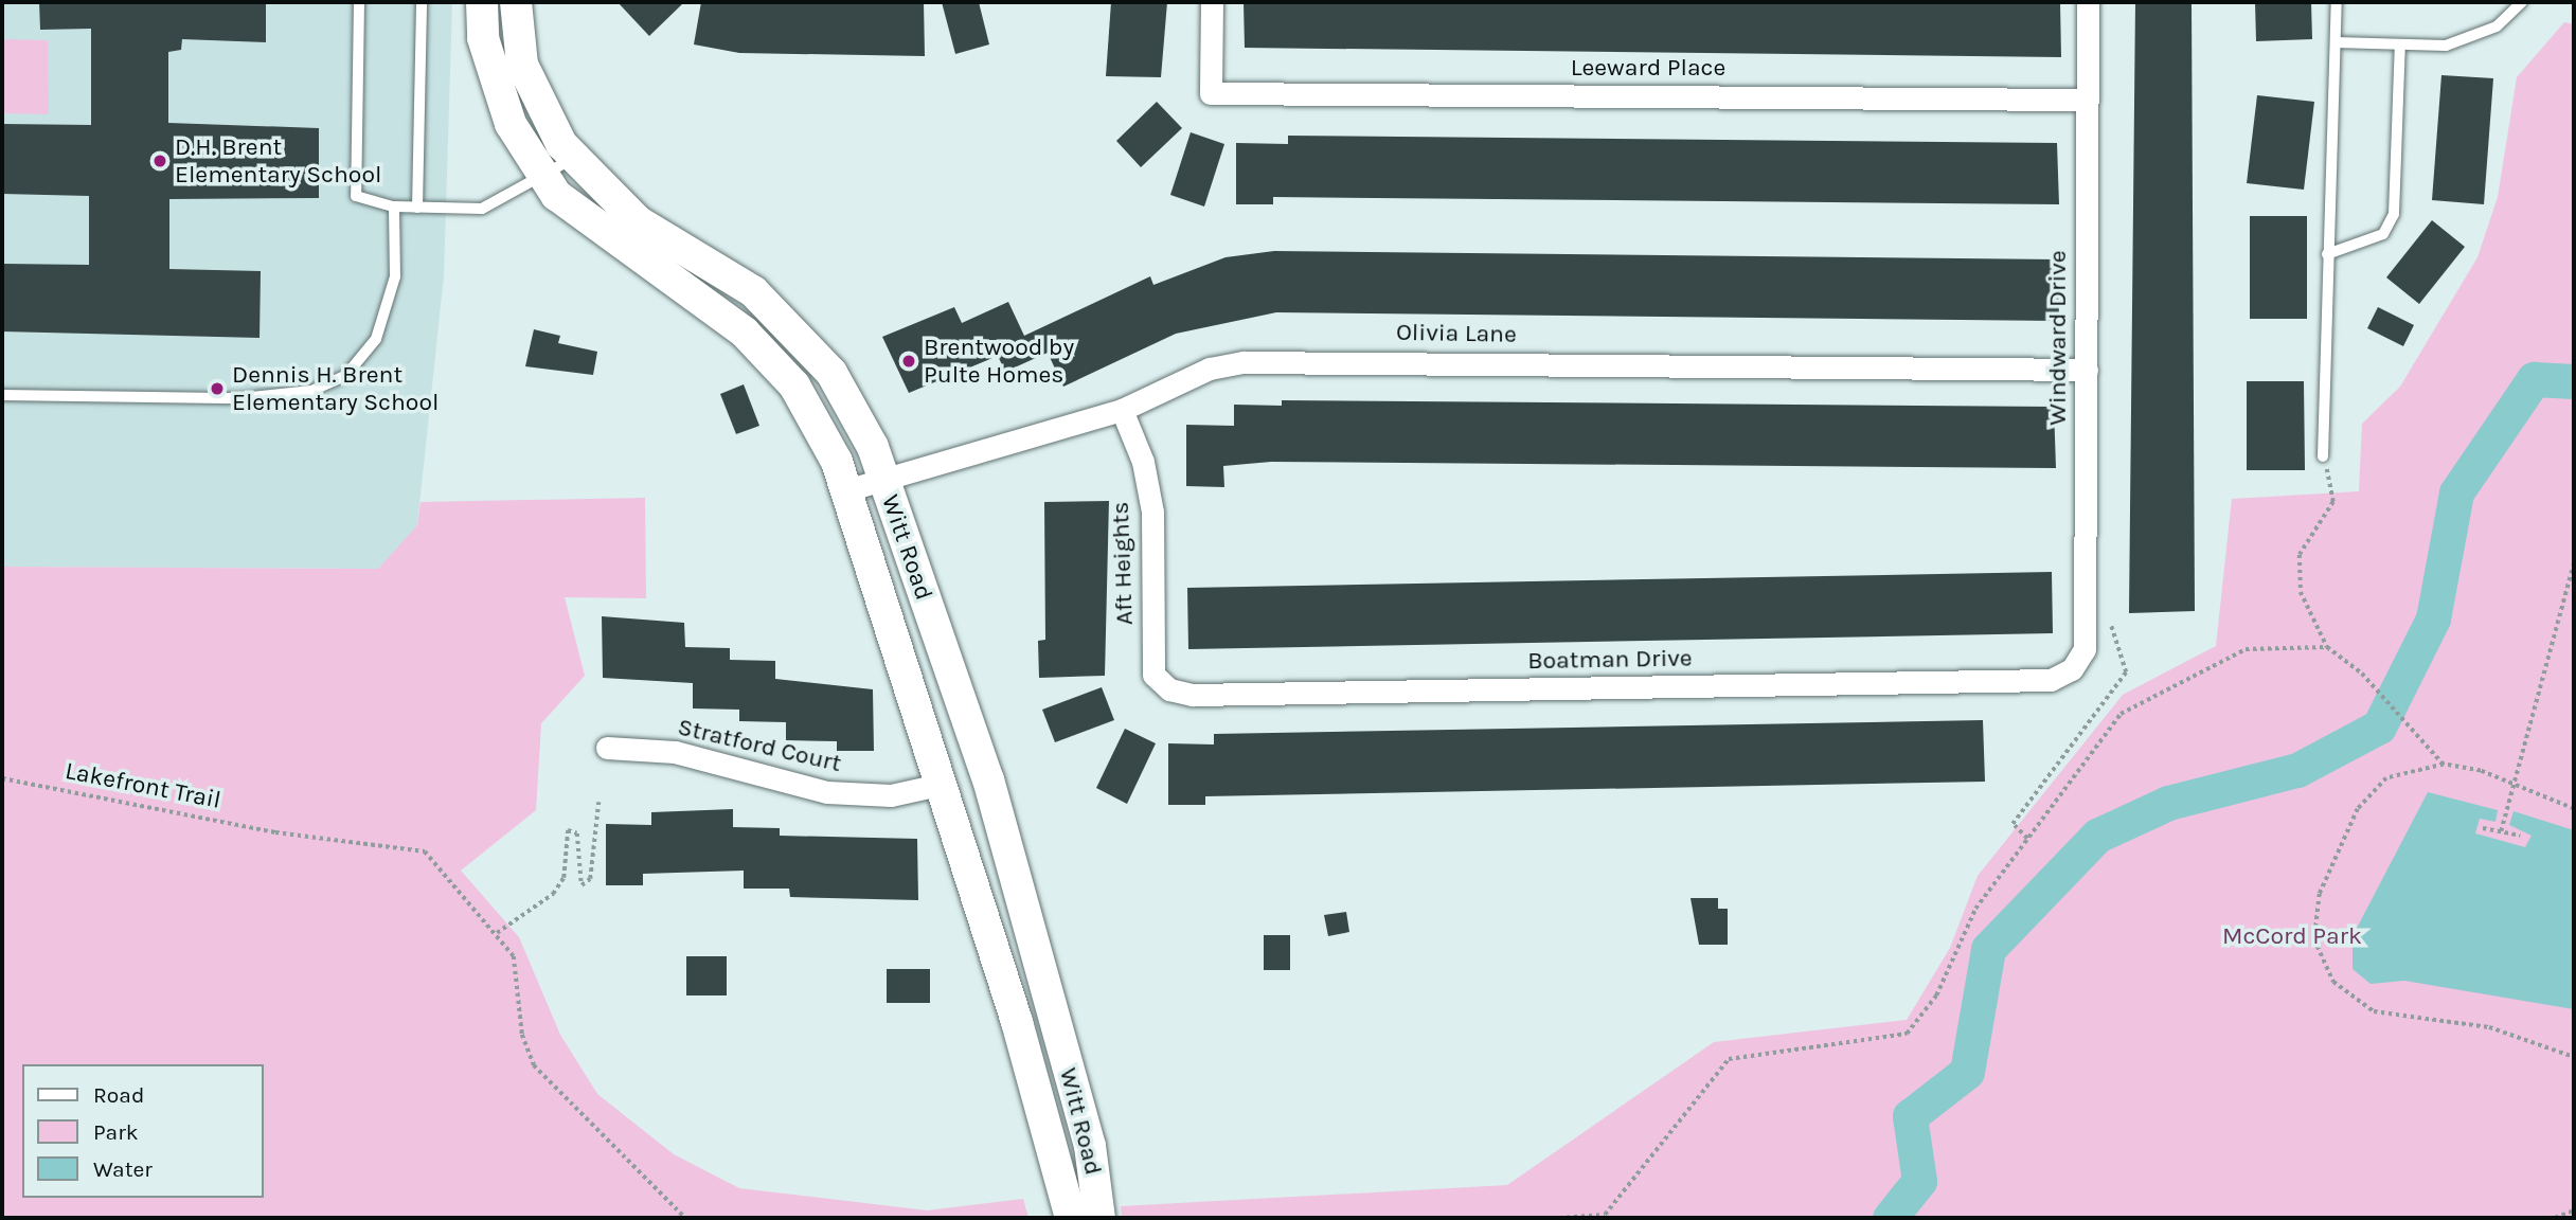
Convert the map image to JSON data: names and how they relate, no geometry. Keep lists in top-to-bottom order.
{
  "streets": {
    "street": [
      "Leeward Place",
      "Olivia Lane",
      "Windward Drive",
      "Witt Road",
      "Aft Heights",
      "Boatman Drive",
      "Stratford Court"
    ],
    "path": ["Lakefront Trail"]
  },
  "crossings": [
    ["Leeward Place", "Windward Drive"],
    ["Olivia Lane", "Windward Drive"],
    ["Olivia Lane", "Witt Road"],
    ["Olivia Lane", "Aft Heights"],
    ["Windward Drive", "Boatman Drive"],
    ["Witt Road", "Stratford Court"],
    ["Aft Heights", "Boatman Drive"]
  ],
  "parks": ["McCord Park"],
  "places": ["D.H. Brent Elementary School", "Brentwood by Pulte Homes", "Dennis H. Brent Elementary School"],
  "legend": ["Road", "Park", "Water"]
}
